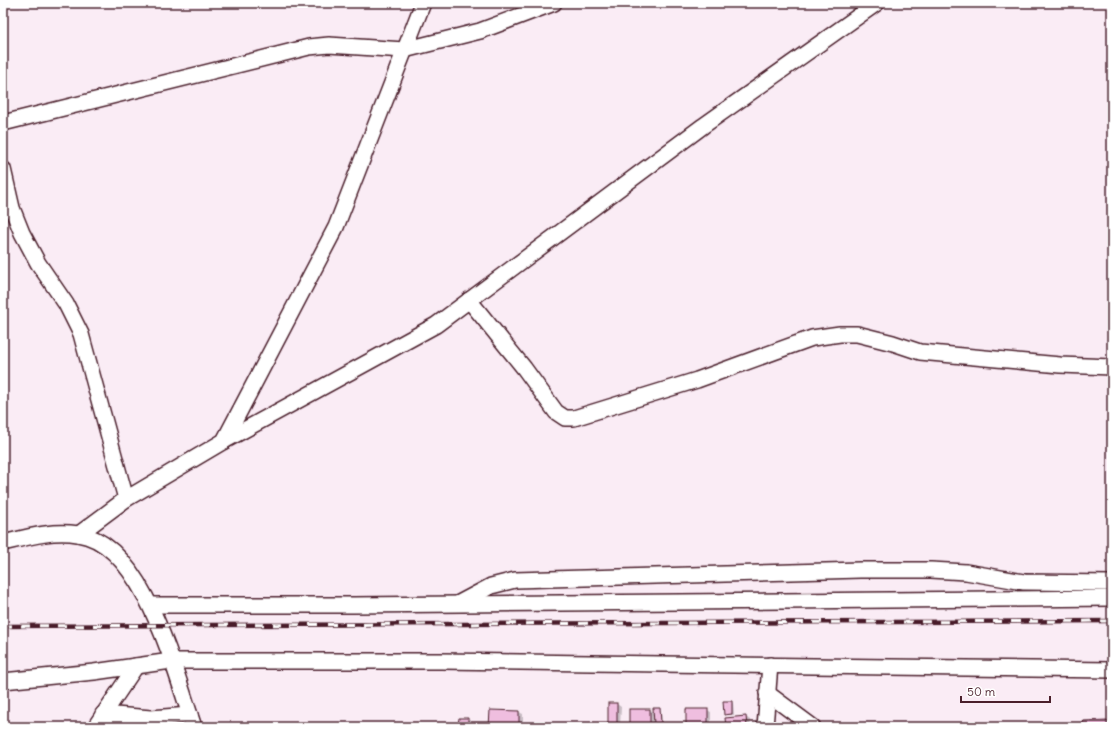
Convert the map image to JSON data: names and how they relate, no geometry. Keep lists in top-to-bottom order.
{
  "scale_bar": "50 m"
}
